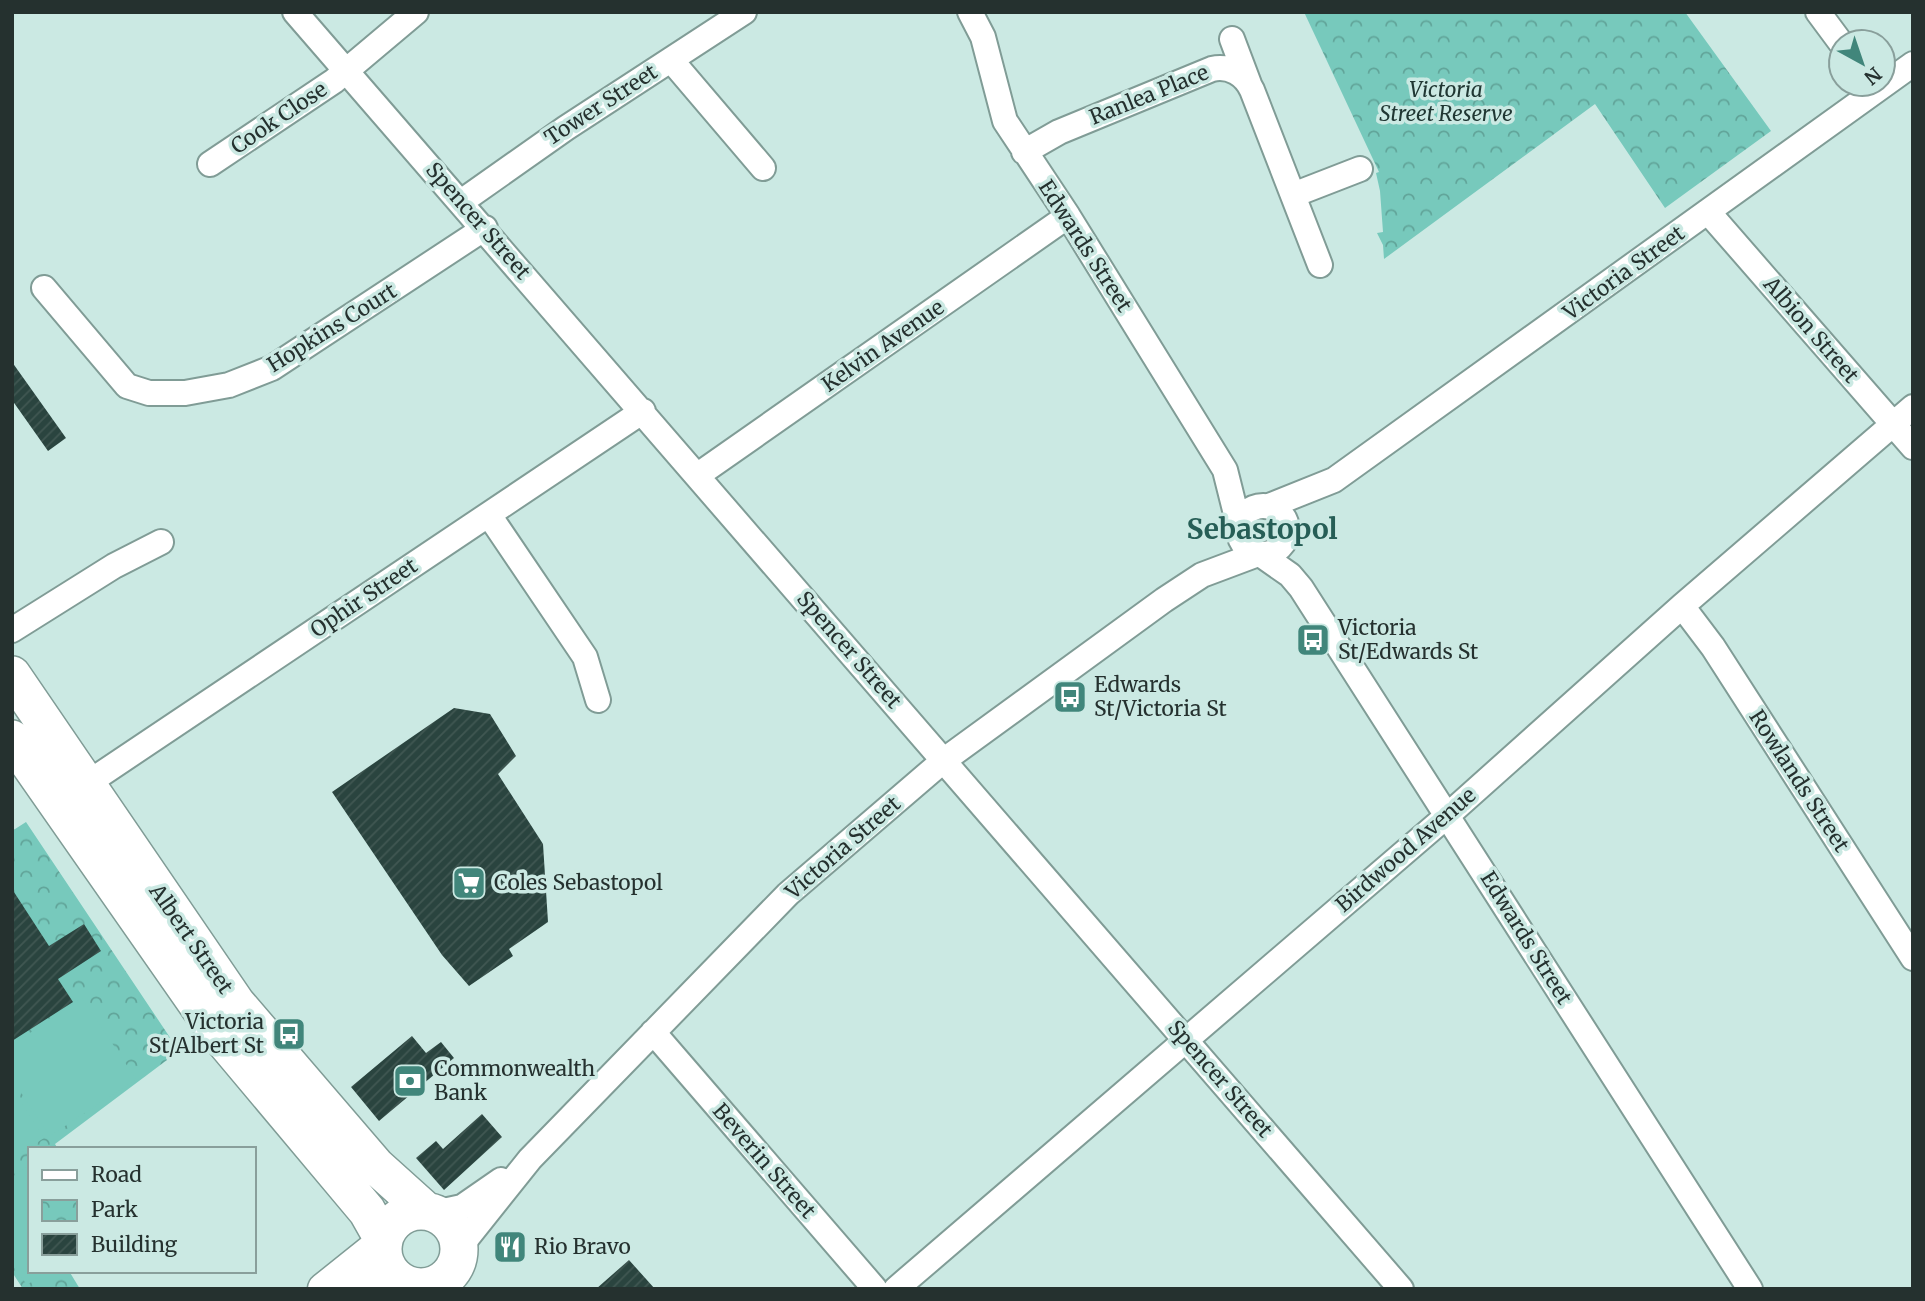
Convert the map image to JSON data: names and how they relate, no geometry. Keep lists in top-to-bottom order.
{
  "streets": {
    "highway": ["Albert Street"],
    "street": [
      "Ranlea Place",
      "Tower Street",
      "Cook Close",
      "Spencer Street",
      "Edwards Street",
      "Victoria Street",
      "Hopkins Court",
      "Albion Street",
      "Kelvin Avenue",
      "Ophir Street",
      "Rowlands Street",
      "Birdwood Avenue",
      "Beverin Street"
    ]
  },
  "crossings": [
    ["Ranlea Place", "Edwards Street"],
    ["Tower Street", "Spencer Street"],
    ["Cook Close", "Spencer Street"],
    ["Spencer Street", "Victoria Street"],
    ["Spencer Street", "Hopkins Court"],
    ["Spencer Street", "Kelvin Avenue"],
    ["Spencer Street", "Ophir Street"],
    ["Spencer Street", "Birdwood Avenue"],
    ["Edwards Street", "Victoria Street"],
    ["Edwards Street", "Kelvin Avenue"],
    ["Edwards Street", "Birdwood Avenue"],
    ["Victoria Street", "Albion Street"],
    ["Victoria Street", "Albert Street"],
    ["Victoria Street", "Beverin Street"],
    ["Albion Street", "Birdwood Avenue"],
    ["Ophir Street", "Albert Street"],
    ["Rowlands Street", "Birdwood Avenue"]
  ],
  "districts": ["Sebastopol"],
  "parks": ["Victoria Street Reserve"],
  "places": {
    "bus stop": ["Victoria St/Edwards St", "Edwards St/Victoria St", "Victoria St/Albert St"],
    "supermarket": ["Coles Sebastopol"],
    "bank": ["Commonwealth Bank"],
    "restaurant": ["Rio Bravo"]
  },
  "legend": ["Road", "Park", "Building"],
  "north": "bottom right"
}
